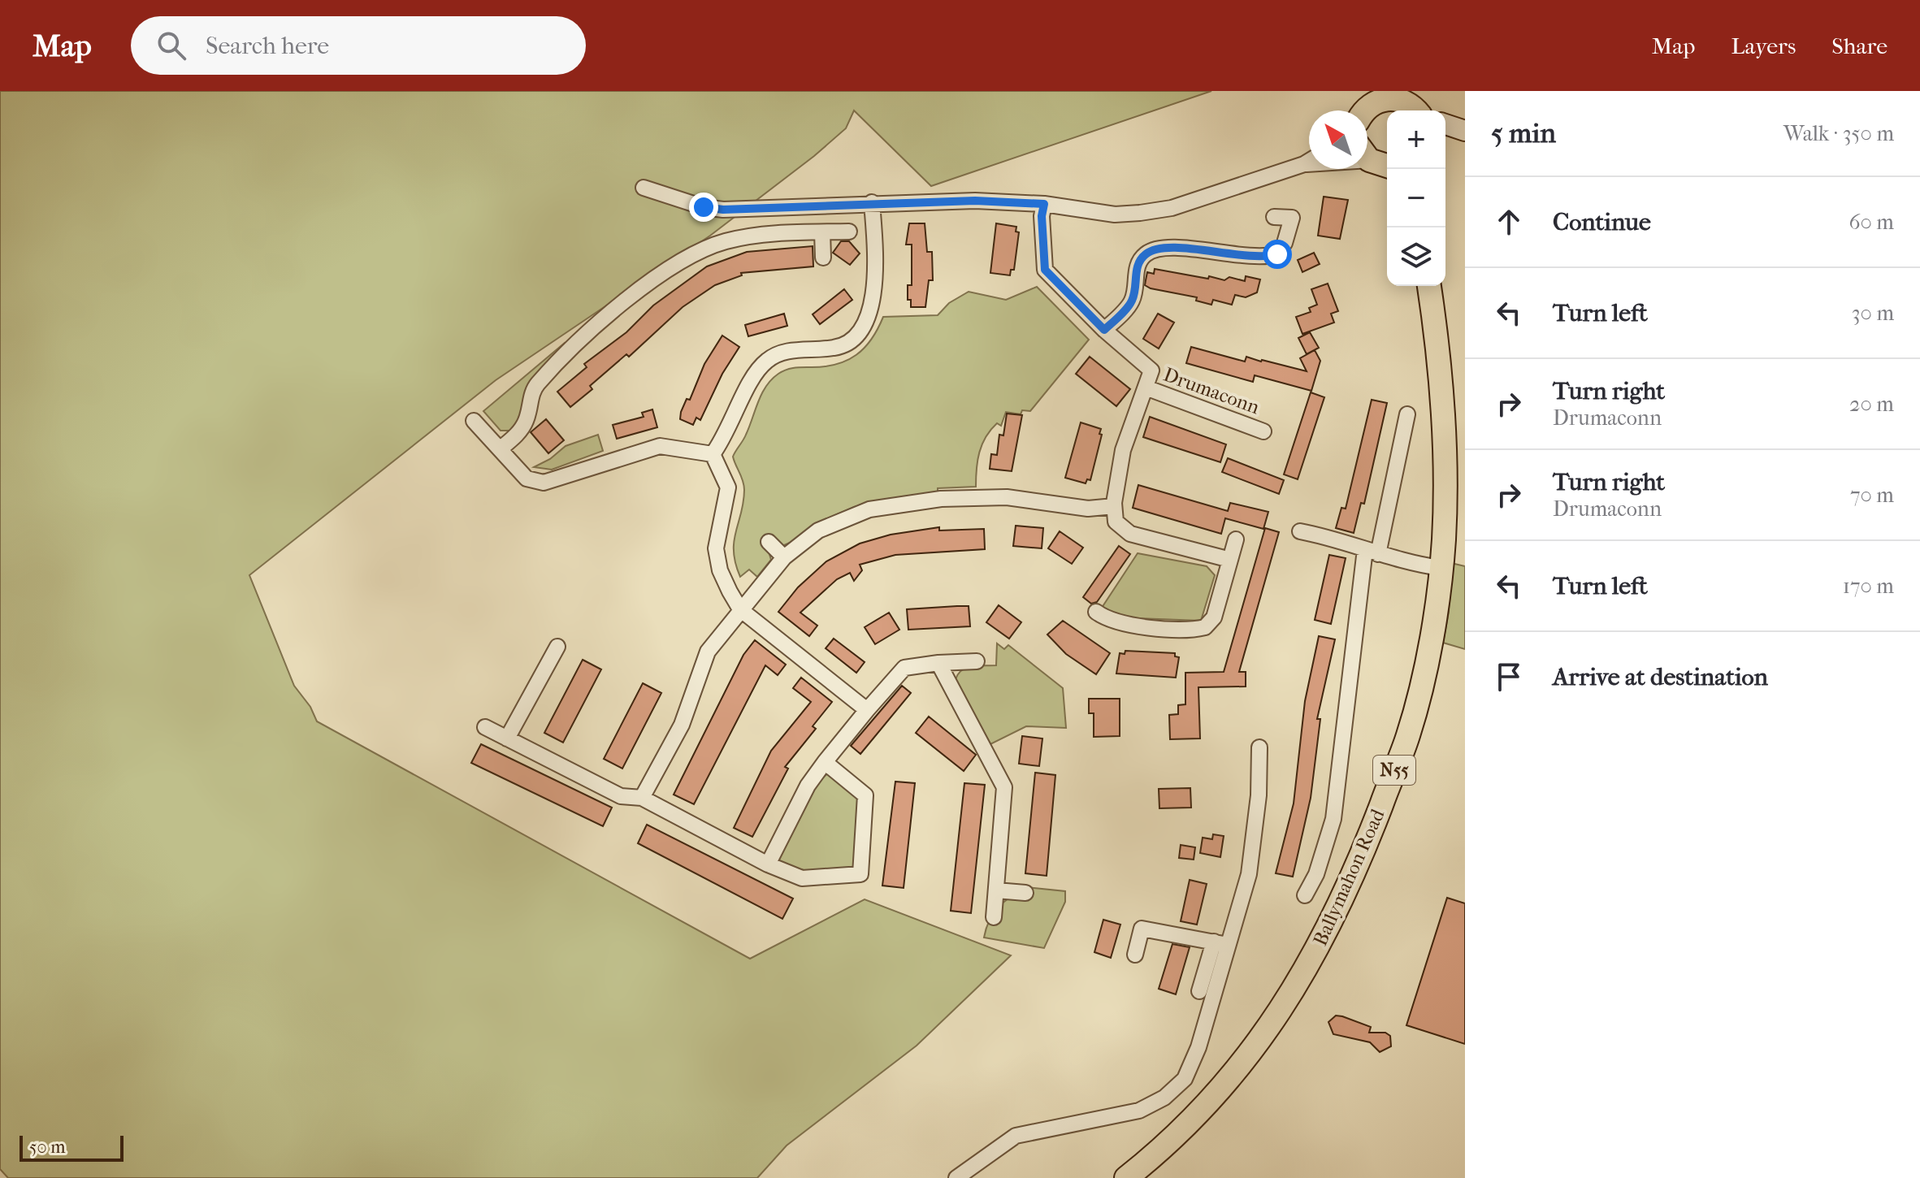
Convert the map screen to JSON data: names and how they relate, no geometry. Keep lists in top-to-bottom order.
{
  "streets": {
    "main road": ["N55", "Ballymahon Road"],
    "street": ["Drumaconn"]
  },
  "scale_bar": "50 m",
  "north": "top left",
  "page": {
    "header": "Map",
    "search": "Search here",
    "nav": ["Map", "Layers", "Share"],
    "heading": ["5 min", "Walk · 350 m"],
    "map_buttons": ["+", "−"],
    "list": [
      ["Continue", "60 m"],
      ["Turn left", "30 m"],
      ["Turn right", "Drumaconn", "20 m"],
      ["Turn right", "Drumaconn", "70 m"],
      ["Turn left", "170 m"],
      "Arrive at destination"
    ],
    "scale": "50 m"
  }
}
